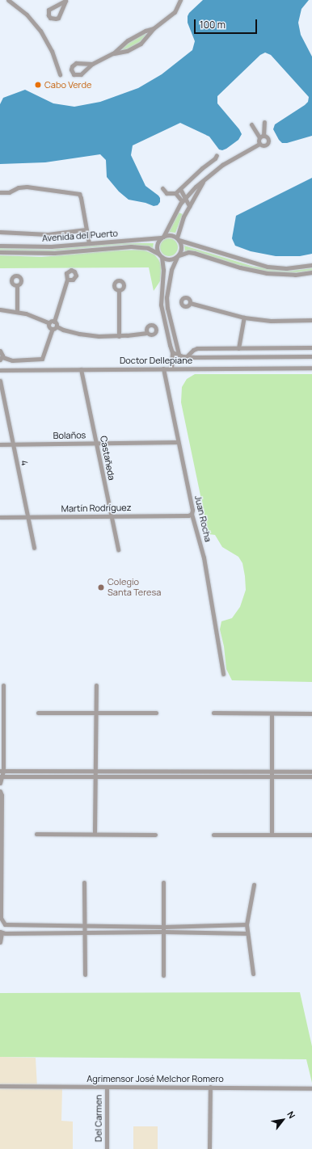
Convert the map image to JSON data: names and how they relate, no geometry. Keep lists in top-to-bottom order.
{
  "streets": {
    "street": [
      "Avenida del Puerto",
      "Doctor Dellepiane",
      "Bolaños",
      "Castañeda",
      "4",
      "Martín Rodríguez",
      "Juan Rocha",
      "Agrimensor José Melchor Romero",
      "Del Carmen"
    ]
  },
  "crossings": [
    ["Doctor Dellepiane", "Castañeda"],
    ["Doctor Dellepiane", "Juan Rocha"],
    ["Bolaños", "Castañeda"],
    ["Bolaños", "4"],
    ["Bolaños", "Juan Rocha"],
    ["Castañeda", "Martín Rodríguez"],
    ["4", "Martín Rodríguez"],
    ["Martín Rodríguez", "Juan Rocha"],
    ["Agrimensor José Melchor Romero", "Del Carmen"]
  ],
  "places": ["Cabo Verde", "Colegio Santa Teresa"],
  "scale_bar": "100 m",
  "north": "top right"
}
